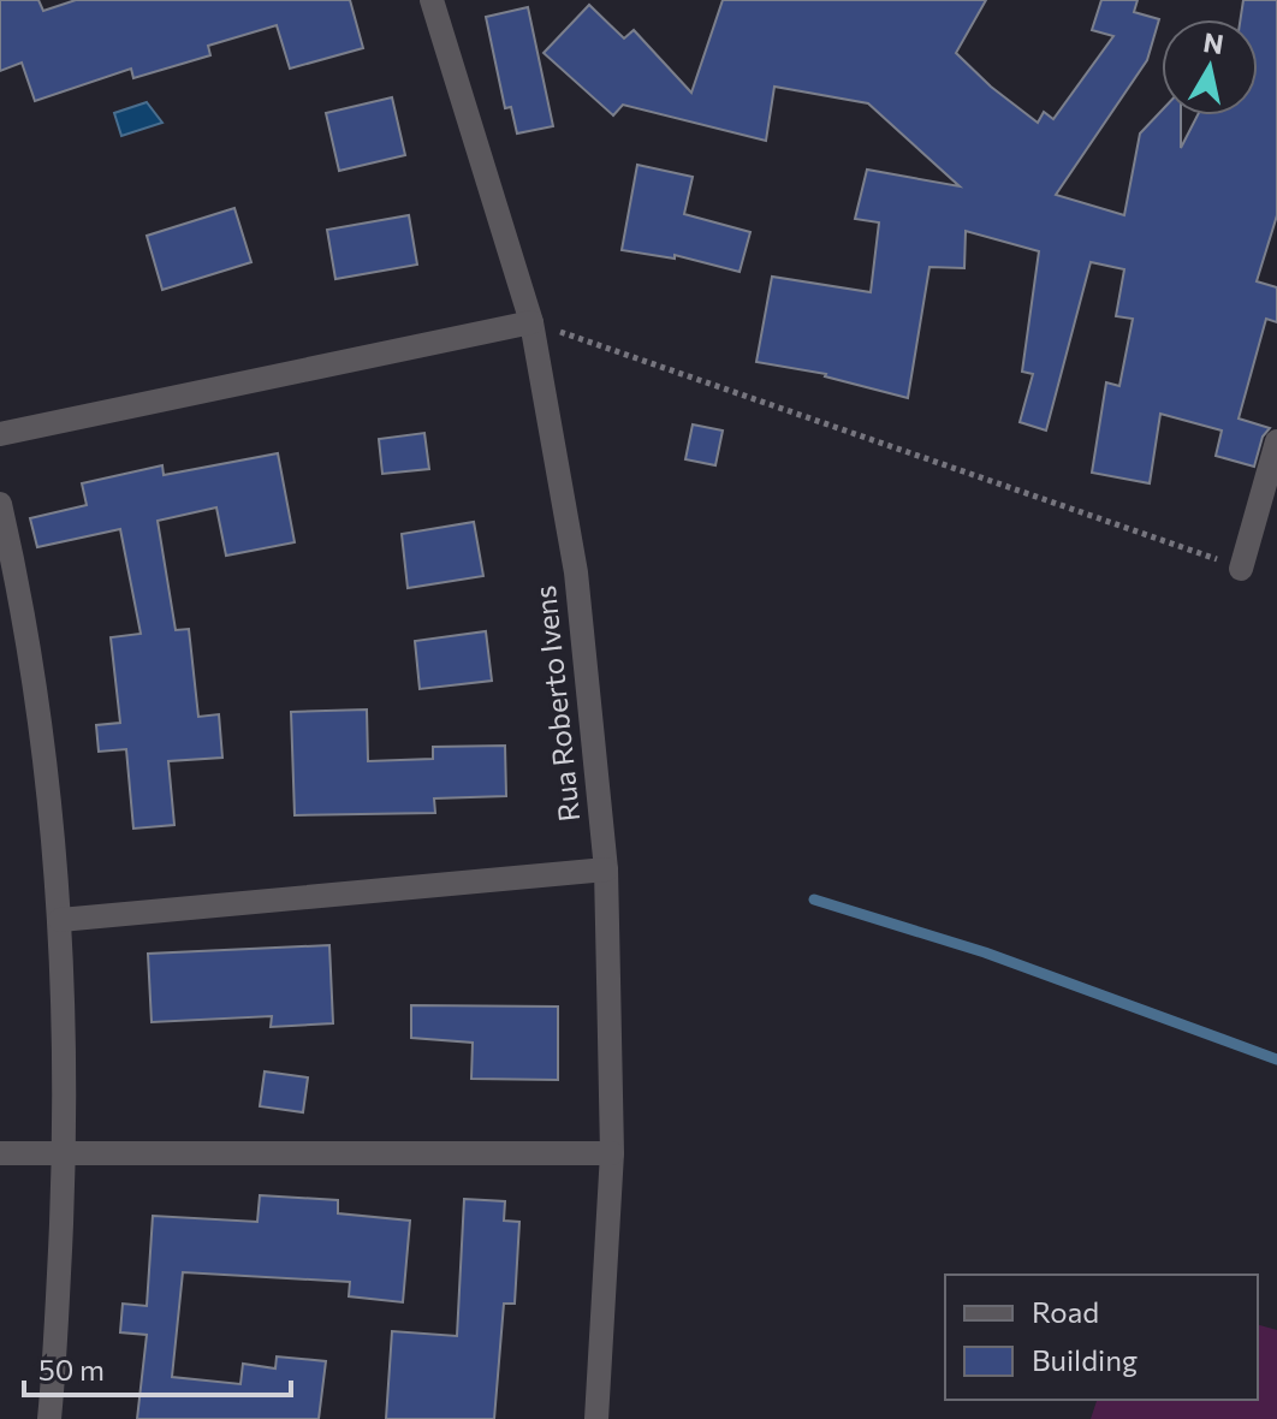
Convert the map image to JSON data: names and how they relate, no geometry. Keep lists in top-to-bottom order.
{
  "streets": {
    "street": ["Rua Roberto Ivens"]
  },
  "legend": ["Road", "Building"],
  "scale_bar": "50 m",
  "north": "top"
}
